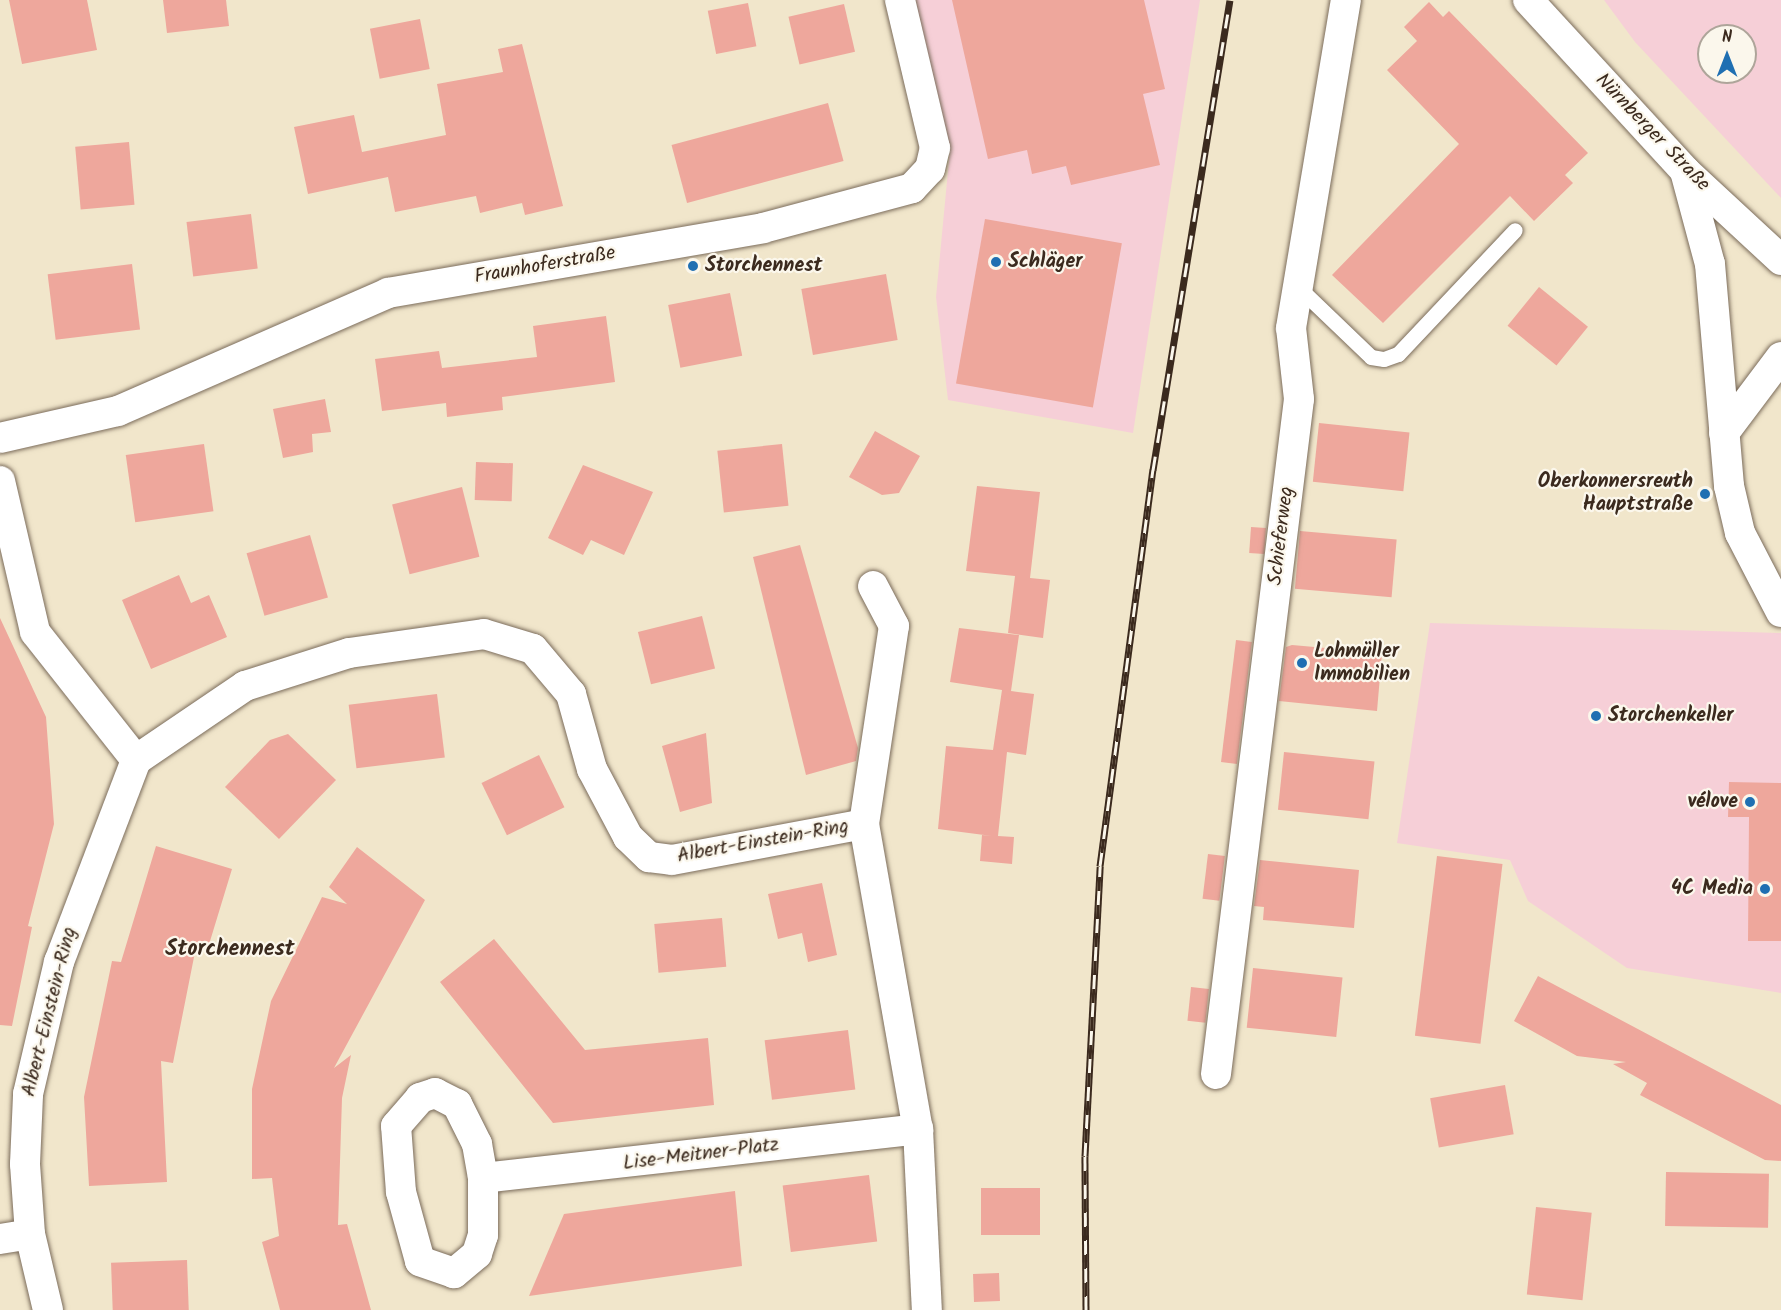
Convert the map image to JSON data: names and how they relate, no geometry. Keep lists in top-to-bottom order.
{
  "streets": {
    "street": [
      "Nürnberger Straße",
      "Fraunhoferstraße",
      "Schieferweg",
      "Albert-Einstein-Ring",
      "Lise-Meitner-Platz"
    ]
  },
  "crossings": [
    ["Albert-Einstein-Ring", "Lise-Meitner-Platz"]
  ],
  "districts": ["Storchennest"],
  "places": [
    "Schläger",
    "Storchennest",
    "Oberkonnersreuth Hauptstraße",
    "Lohmüller Immobilien",
    "Storchenkeller",
    "vélove",
    "4C Media"
  ],
  "north": "top"
}
